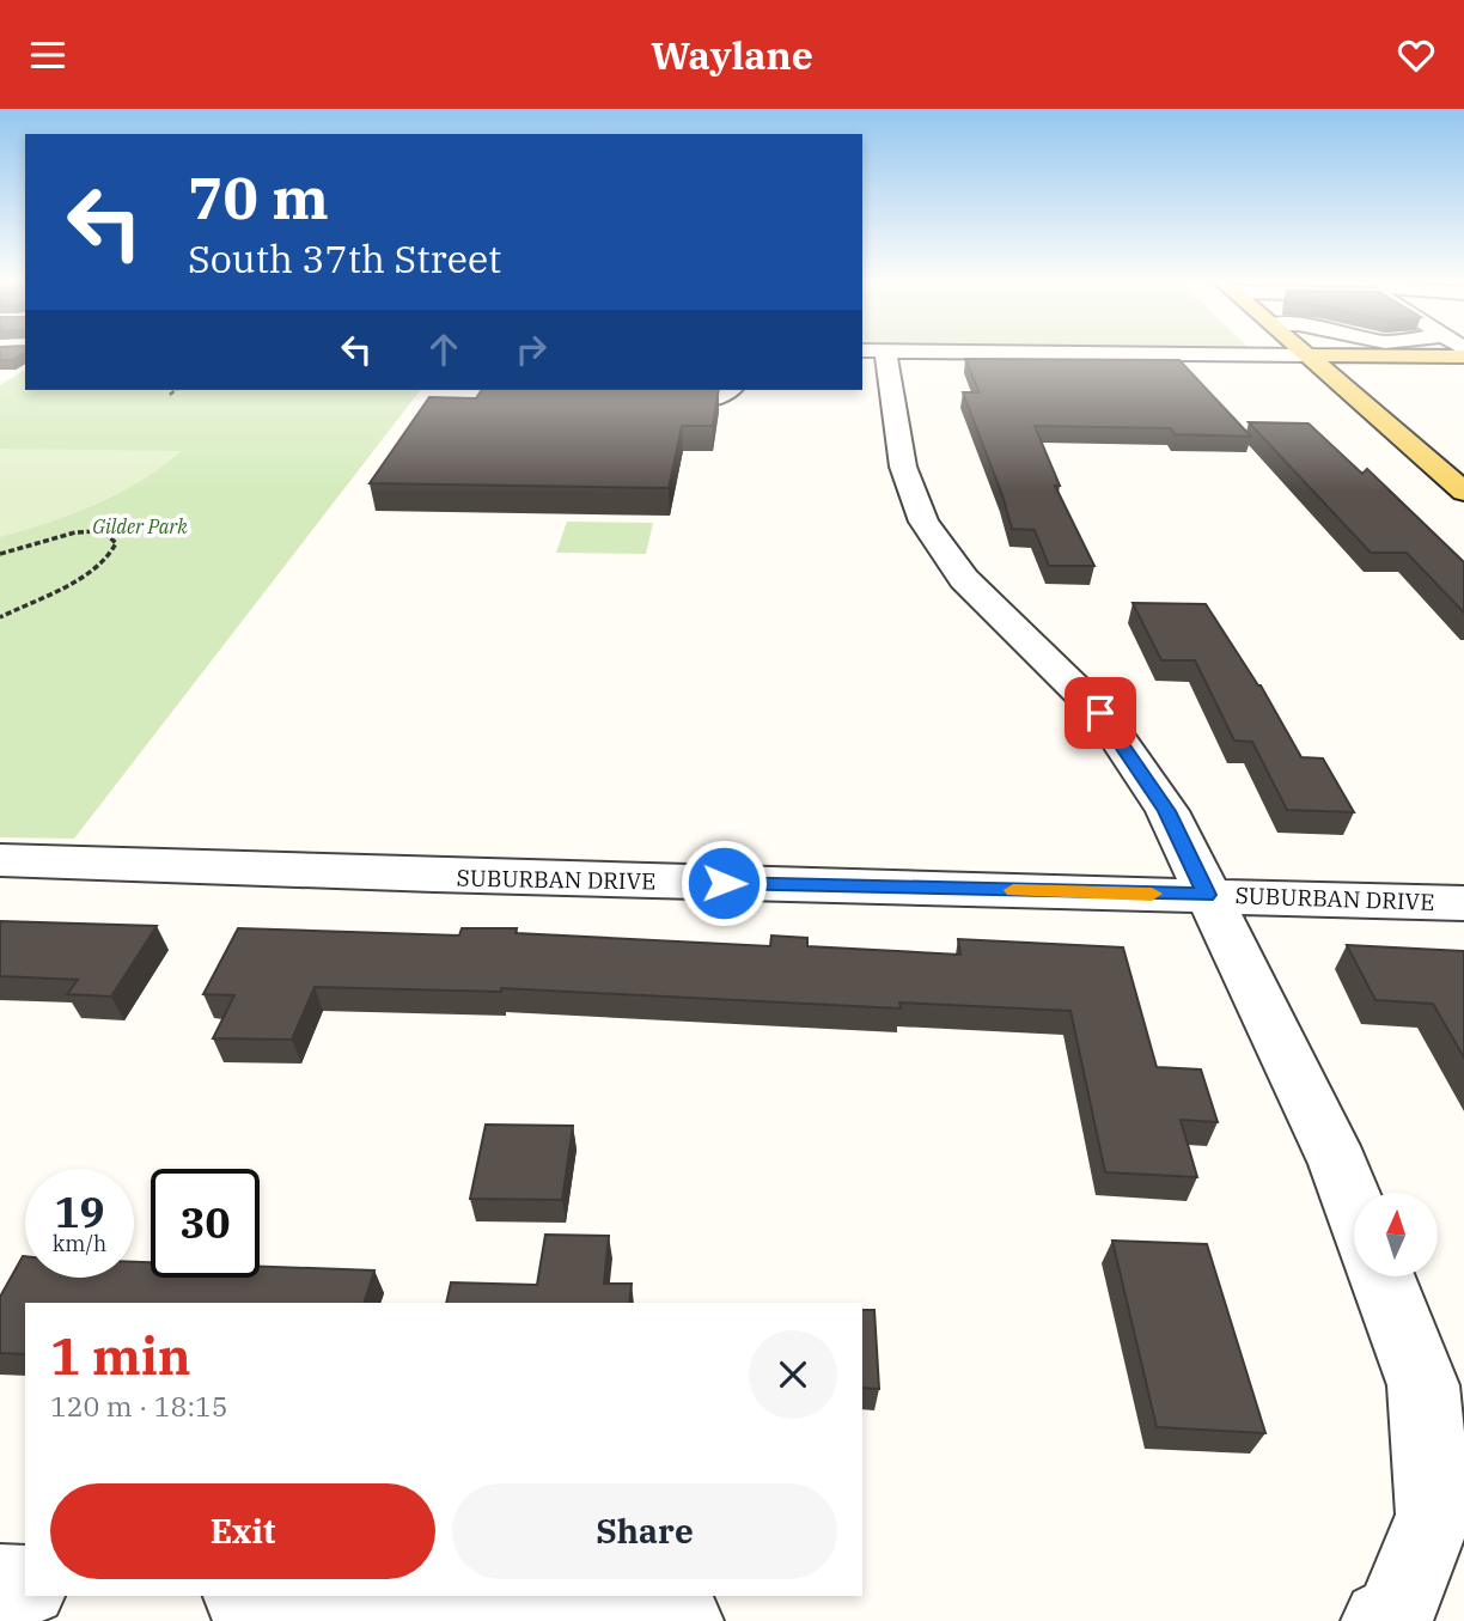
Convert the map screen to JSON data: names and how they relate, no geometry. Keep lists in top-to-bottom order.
{
  "streets": {
    "street": ["SUBURBAN DRIVE"]
  },
  "parks": ["Gilder Park"],
  "north": "top",
  "page": {
    "header": "Waylane",
    "turn": ["70 m", "South 37th Street"],
    "speed": "19 km/h",
    "limit": "30",
    "heading": ["1 min", "120 m · 18:15"],
    "buttons": ["Exit", "Share"]
  }
}
